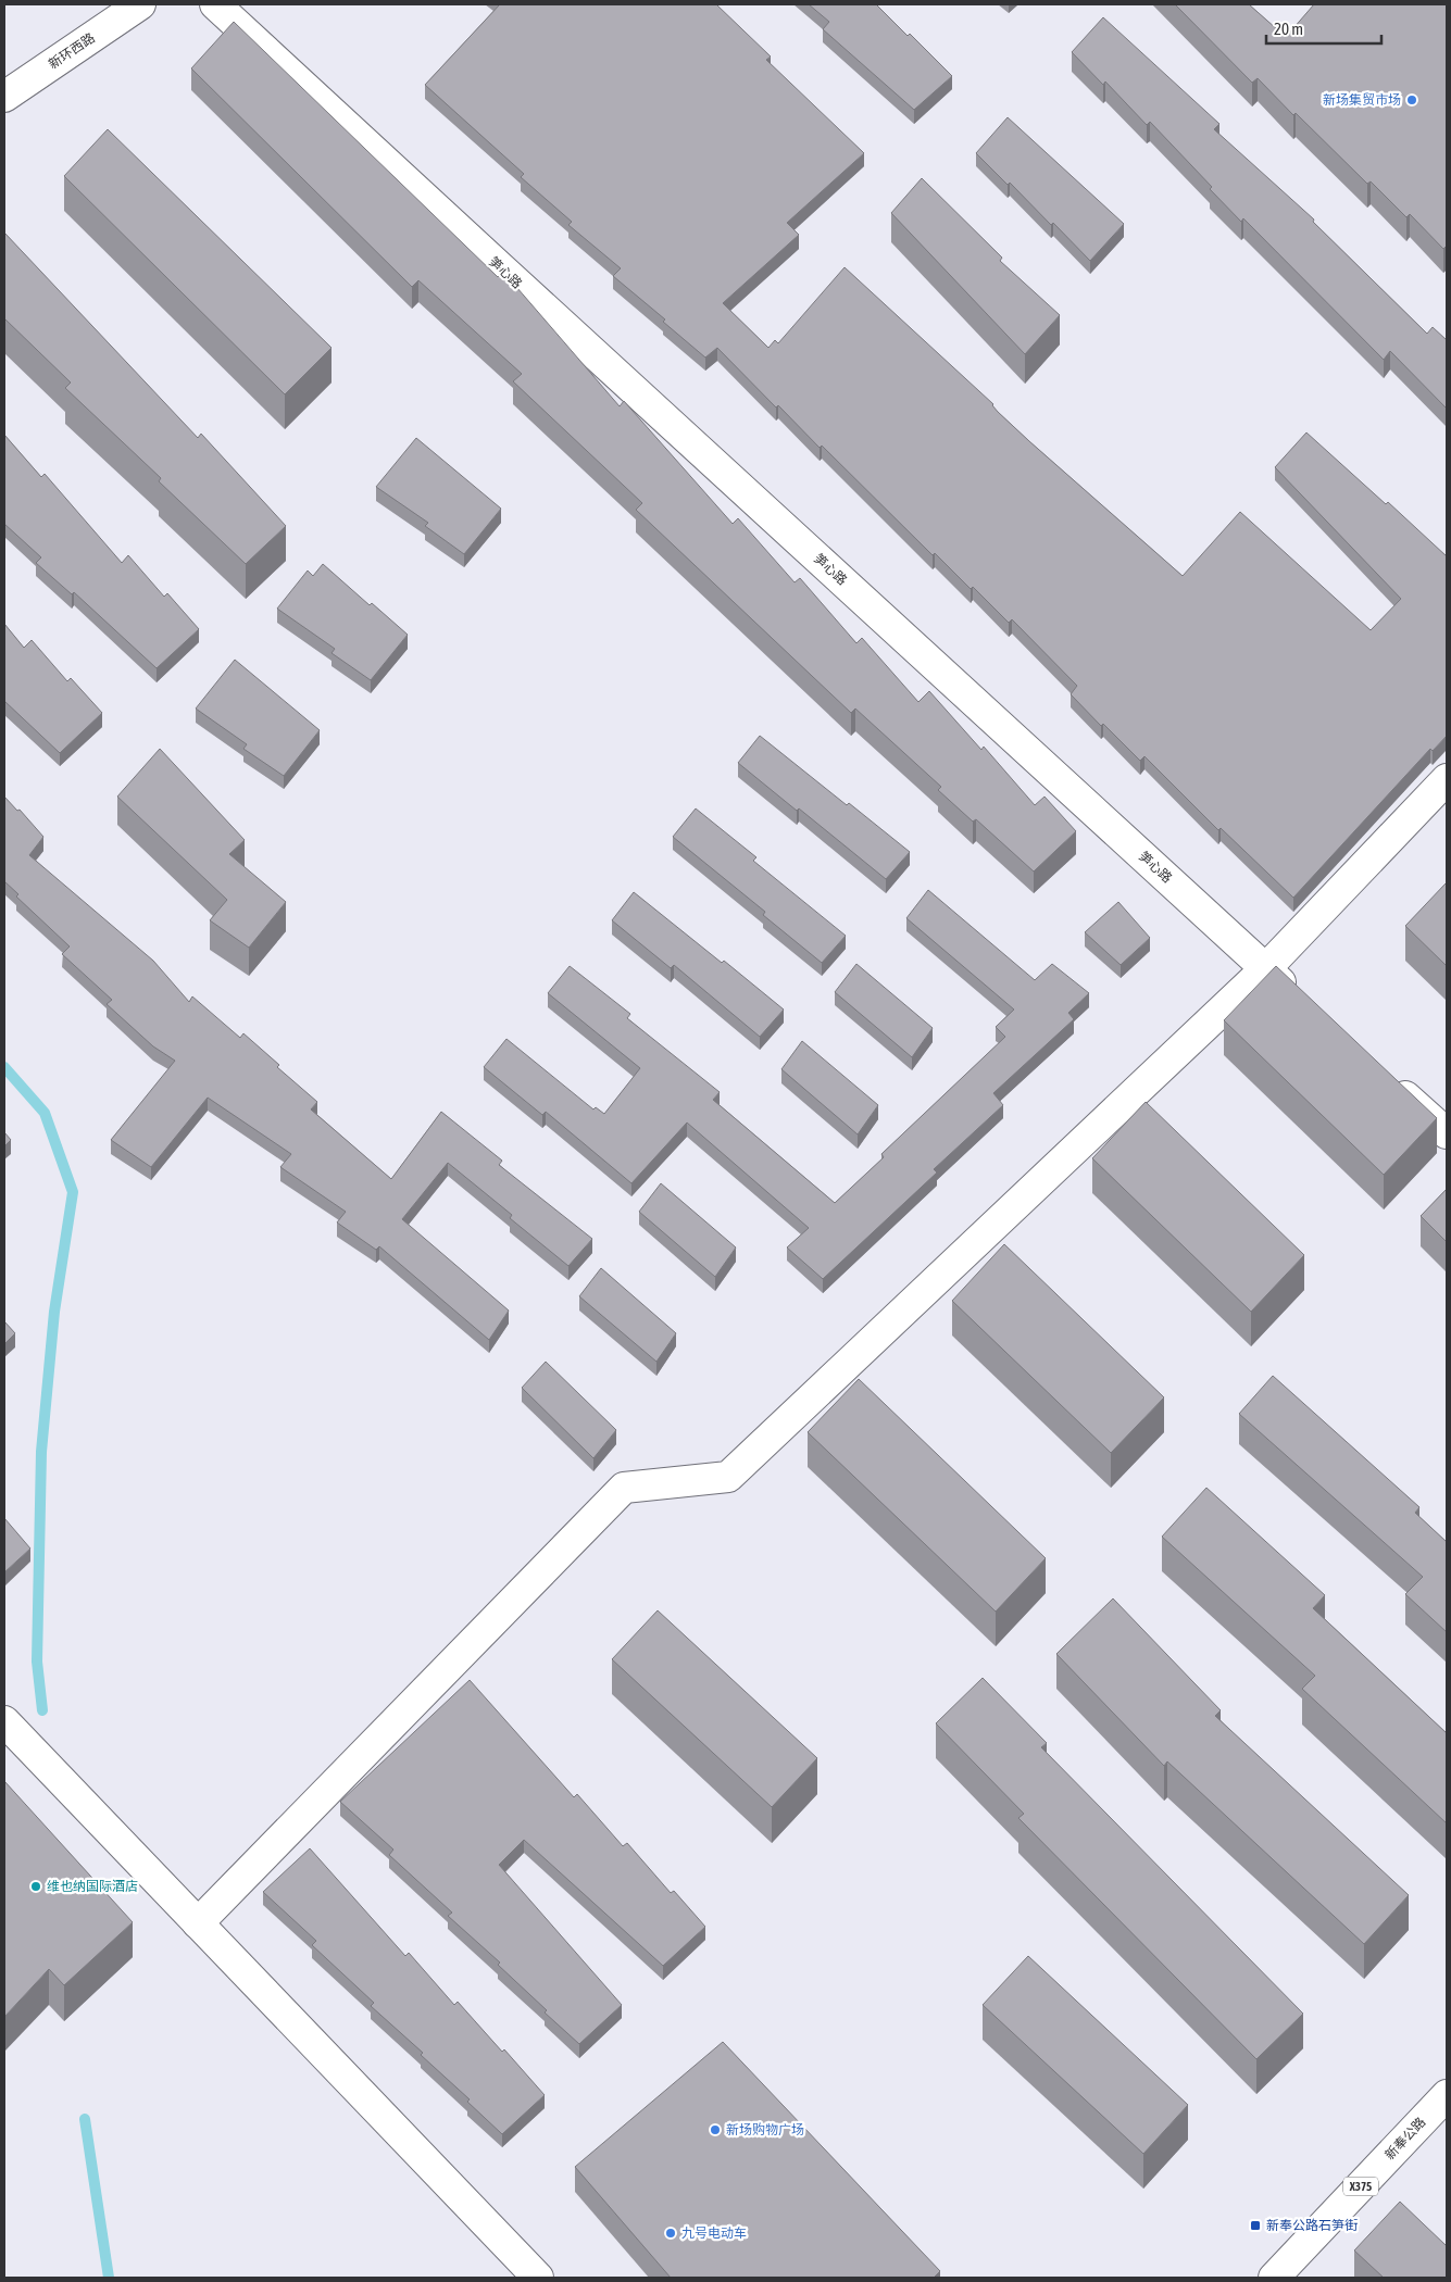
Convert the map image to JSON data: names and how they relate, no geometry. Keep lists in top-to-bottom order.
{
  "streets": {
    "street": [
      "新环西路",
      "笋心路",
      "新奉公路",
      "X375"
    ]
  },
  "places": {
    "other": [
      "新场集贸市场",
      "维也纳国际酒店",
      "新场购物广场",
      "九号电动车"
    ],
    "transit": ["新奉公路石笋街"]
  },
  "scale_bar": "20 m"
}
